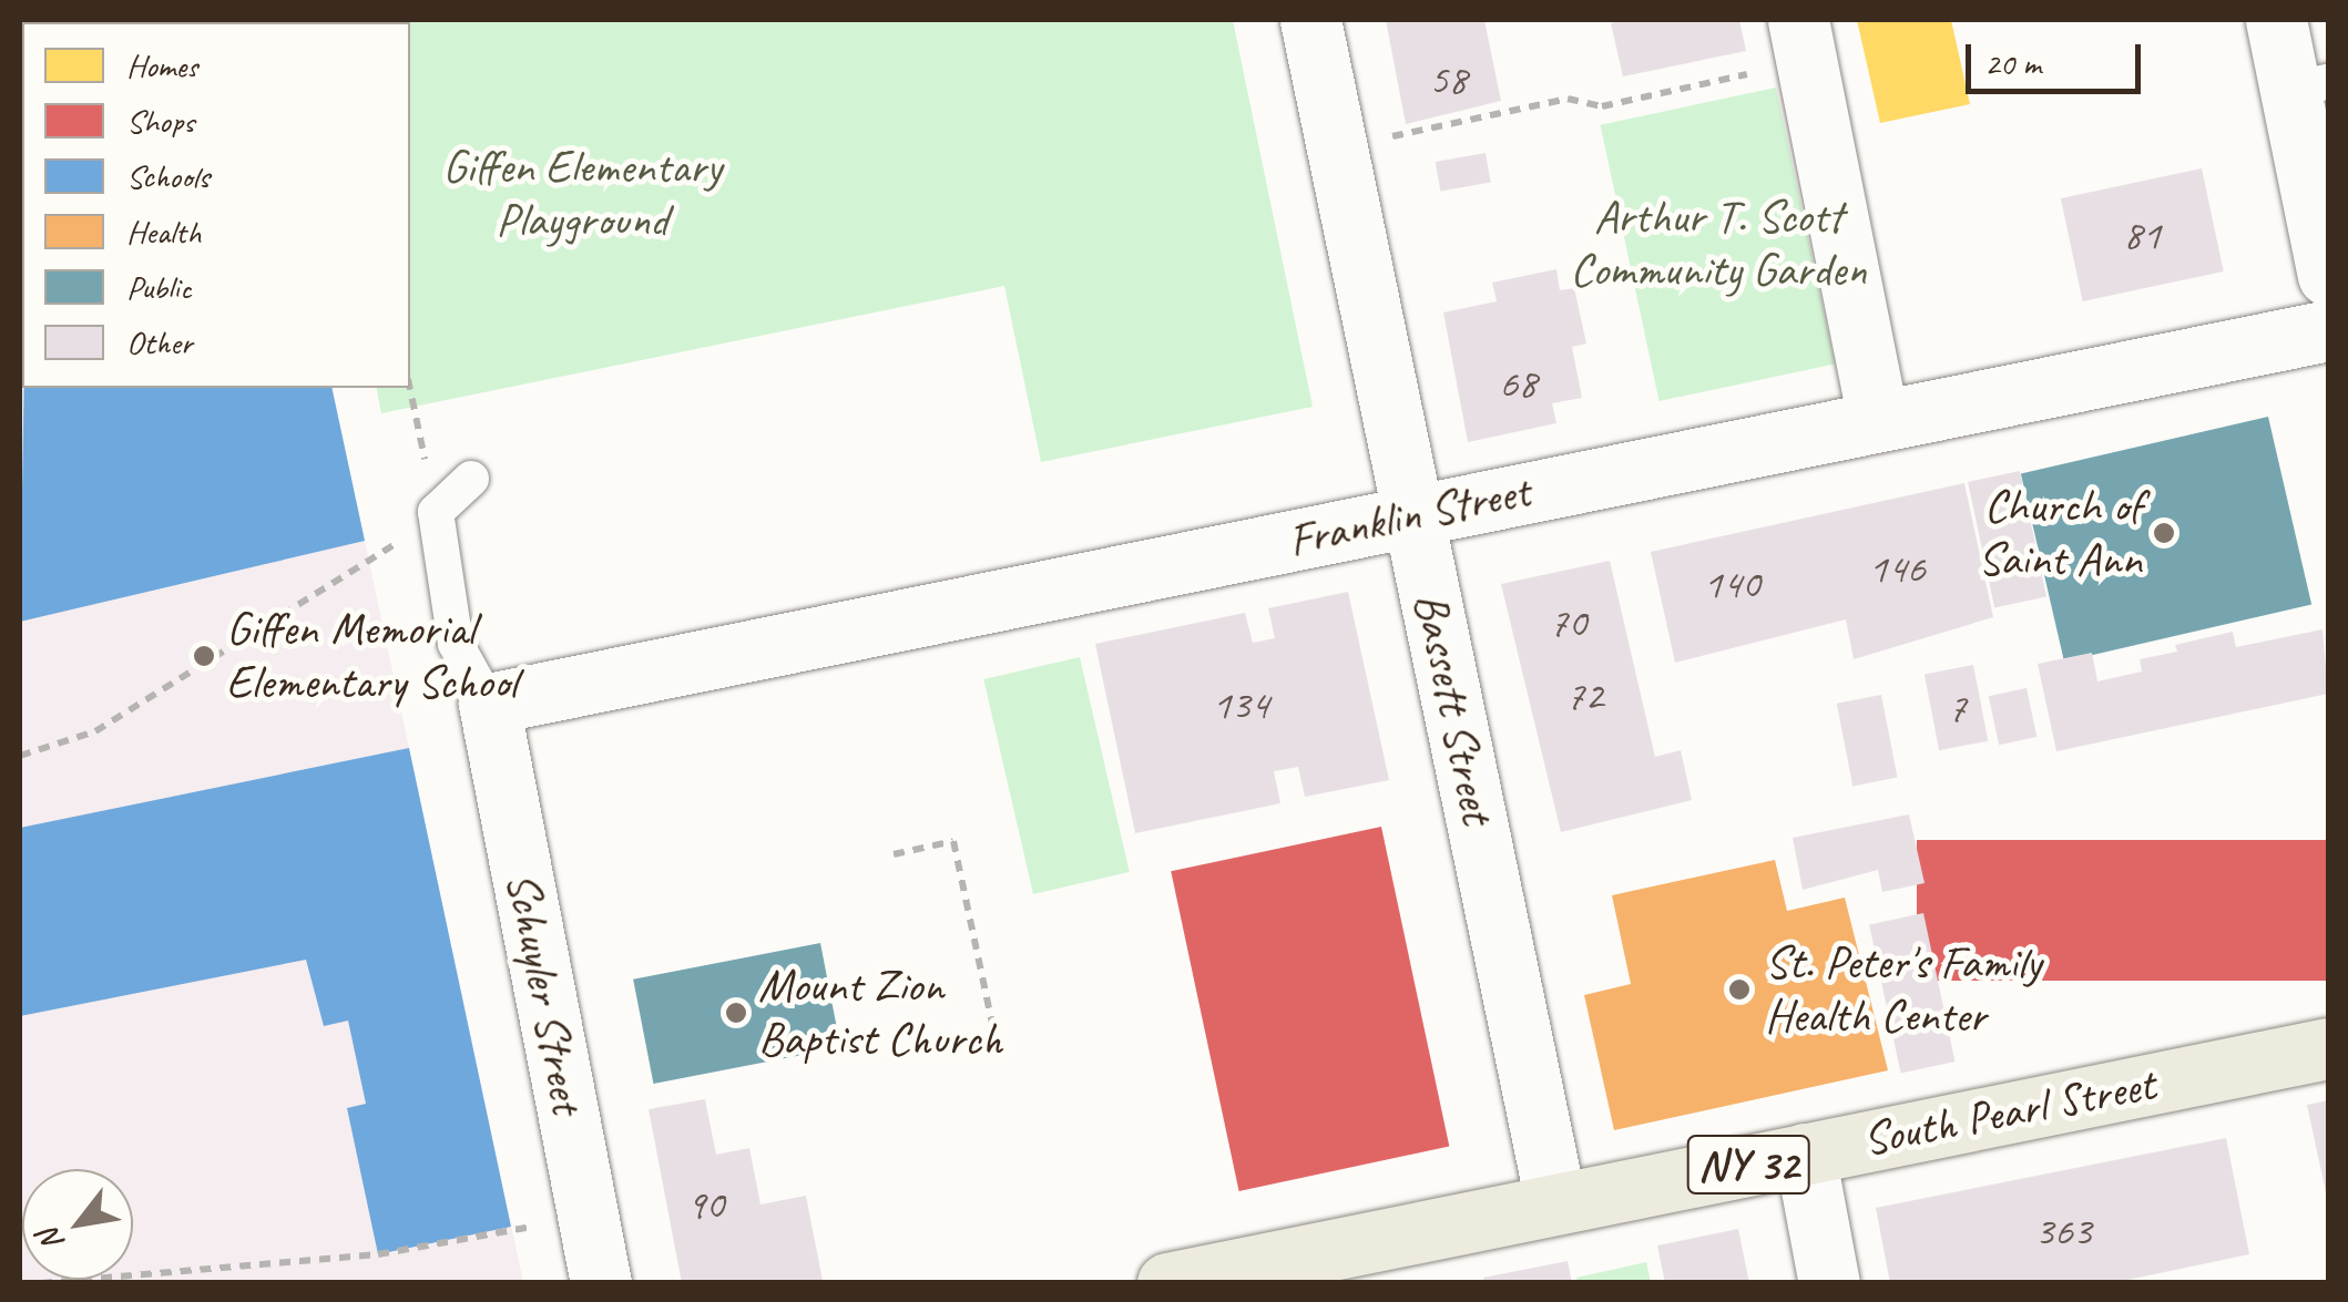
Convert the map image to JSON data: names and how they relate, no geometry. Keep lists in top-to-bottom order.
{
  "streets": {
    "main road": ["South Pearl Street", "NY 32"],
    "street": ["Franklin Street", "Bassett Street", "Schuyler Street"]
  },
  "crossings": [
    ["Franklin Street", "Bassett Street"],
    ["Franklin Street", "Schuyler Street"],
    ["Bassett Street", "South Pearl Street"]
  ],
  "parks": ["Giffen Elementary Playground", "Arthur T. Scott Community Garden"],
  "places": [
    "Church of Saint Ann",
    "Giffen Memorial Elementary School",
    "St. Peter's Family Health Center",
    "Mount Zion Baptist Church"
  ],
  "house_numbers": [
    "58",
    "81",
    "68",
    "146",
    "140",
    "70",
    "72",
    "134",
    "7",
    "90",
    "363"
  ],
  "legend": [
    "Homes",
    "Shops",
    "Schools",
    "Health",
    "Public",
    "Other"
  ],
  "scale_bar": "20 m",
  "north": "bottom left"
}
